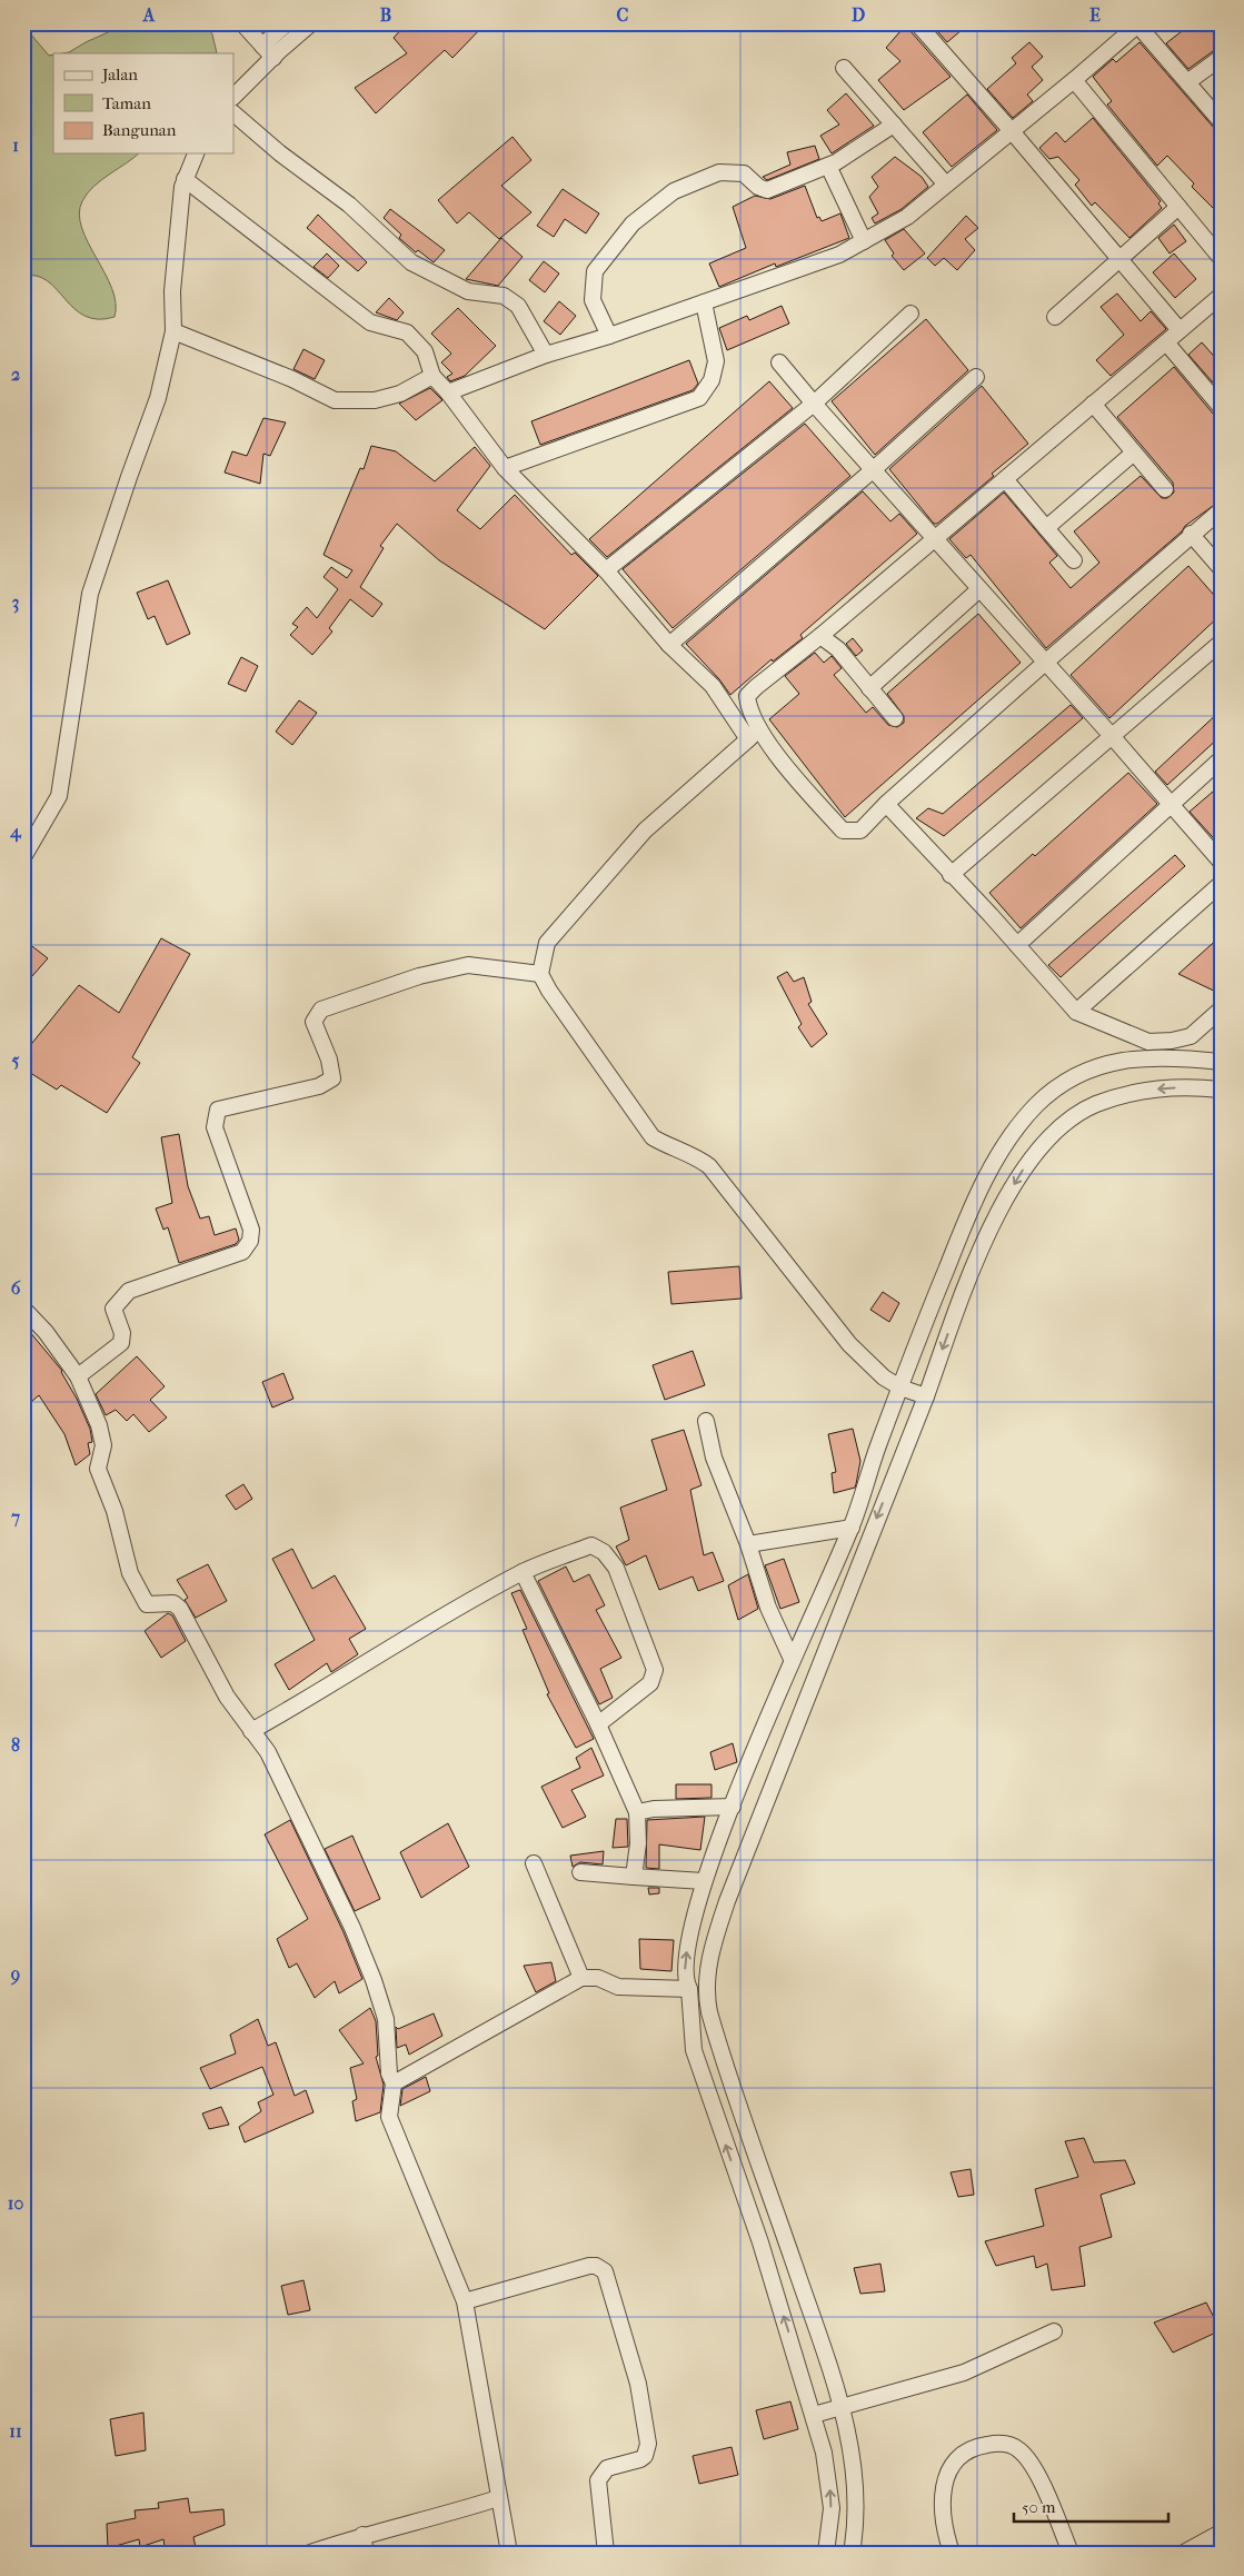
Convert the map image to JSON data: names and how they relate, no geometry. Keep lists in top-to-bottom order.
{
  "legend": ["Jalan", "Taman", "Bangunan"],
  "scale_bar": "50 m",
  "grid": {
    "columns": [
      "A",
      "B",
      "C",
      "D",
      "E"
    ],
    "rows": [
      "1",
      "2",
      "3",
      "4",
      "5",
      "6",
      "7",
      "8",
      "9",
      "10",
      "11"
    ]
  }
}
